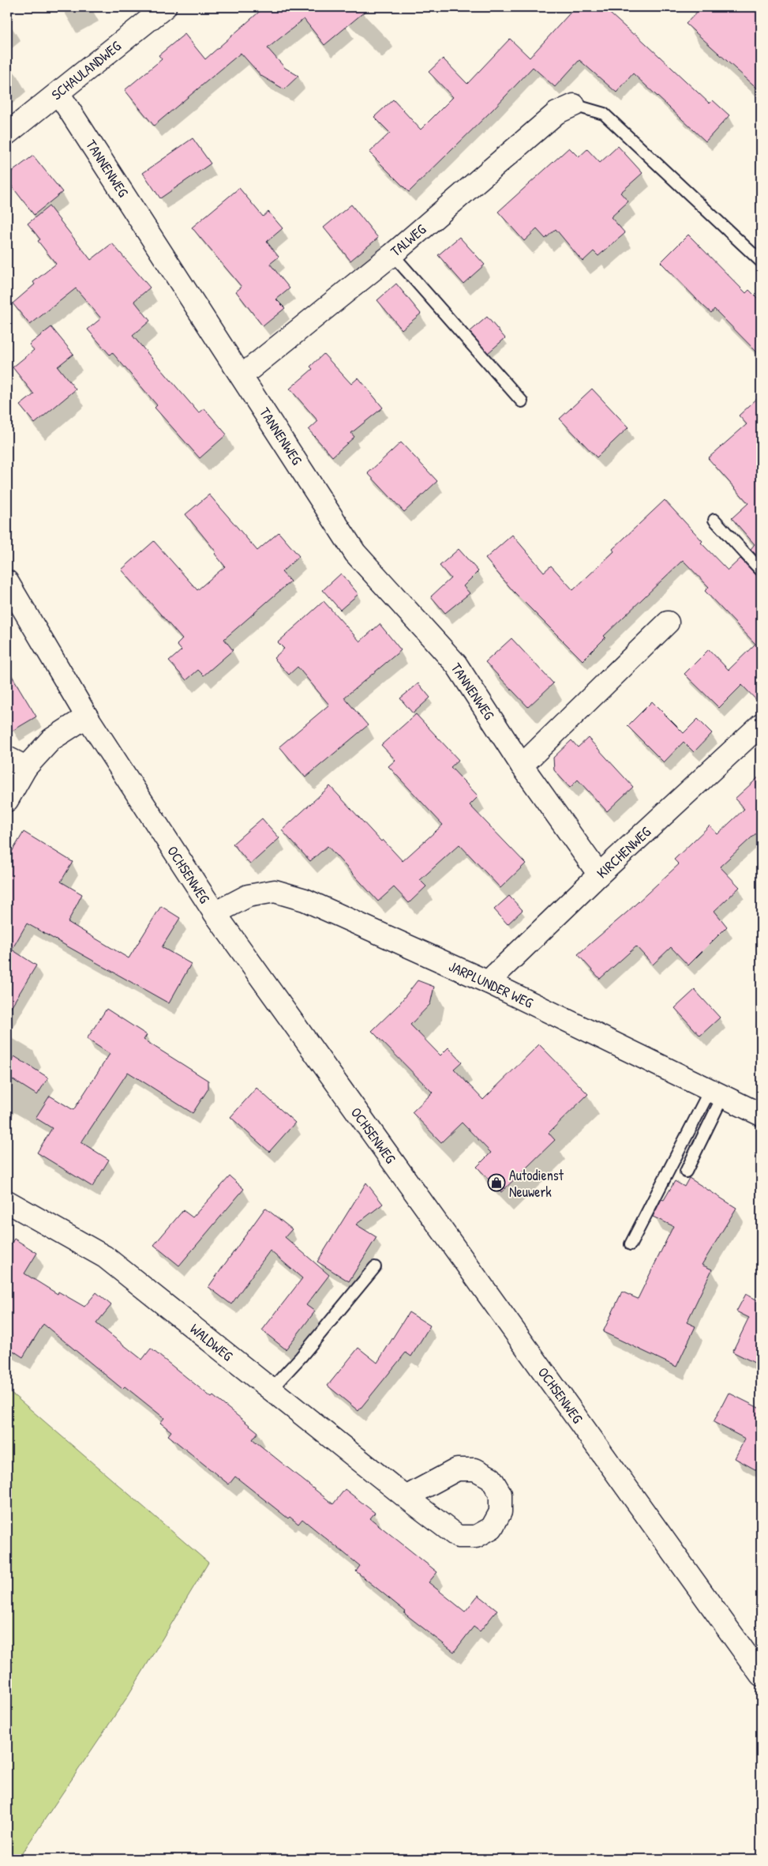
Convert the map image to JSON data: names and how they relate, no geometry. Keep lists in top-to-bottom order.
{
  "streets": {
    "street": [
      "SCHAULANDWEG",
      "TANNENWEG",
      "TALWEG",
      "KIRCHENWEG",
      "OCHSENWEG",
      "JARPLUNDER WEG",
      "WALDWEG"
    ]
  },
  "crossings": [
    ["SCHAULANDWEG", "TANNENWEG"],
    ["TANNENWEG", "TALWEG"],
    ["TANNENWEG", "KIRCHENWEG"],
    ["KIRCHENWEG", "JARPLUNDER WEG"],
    ["OCHSENWEG", "JARPLUNDER WEG"]
  ],
  "places": {
    "shop": ["Autodienst Neuwerk"]
  }
}
